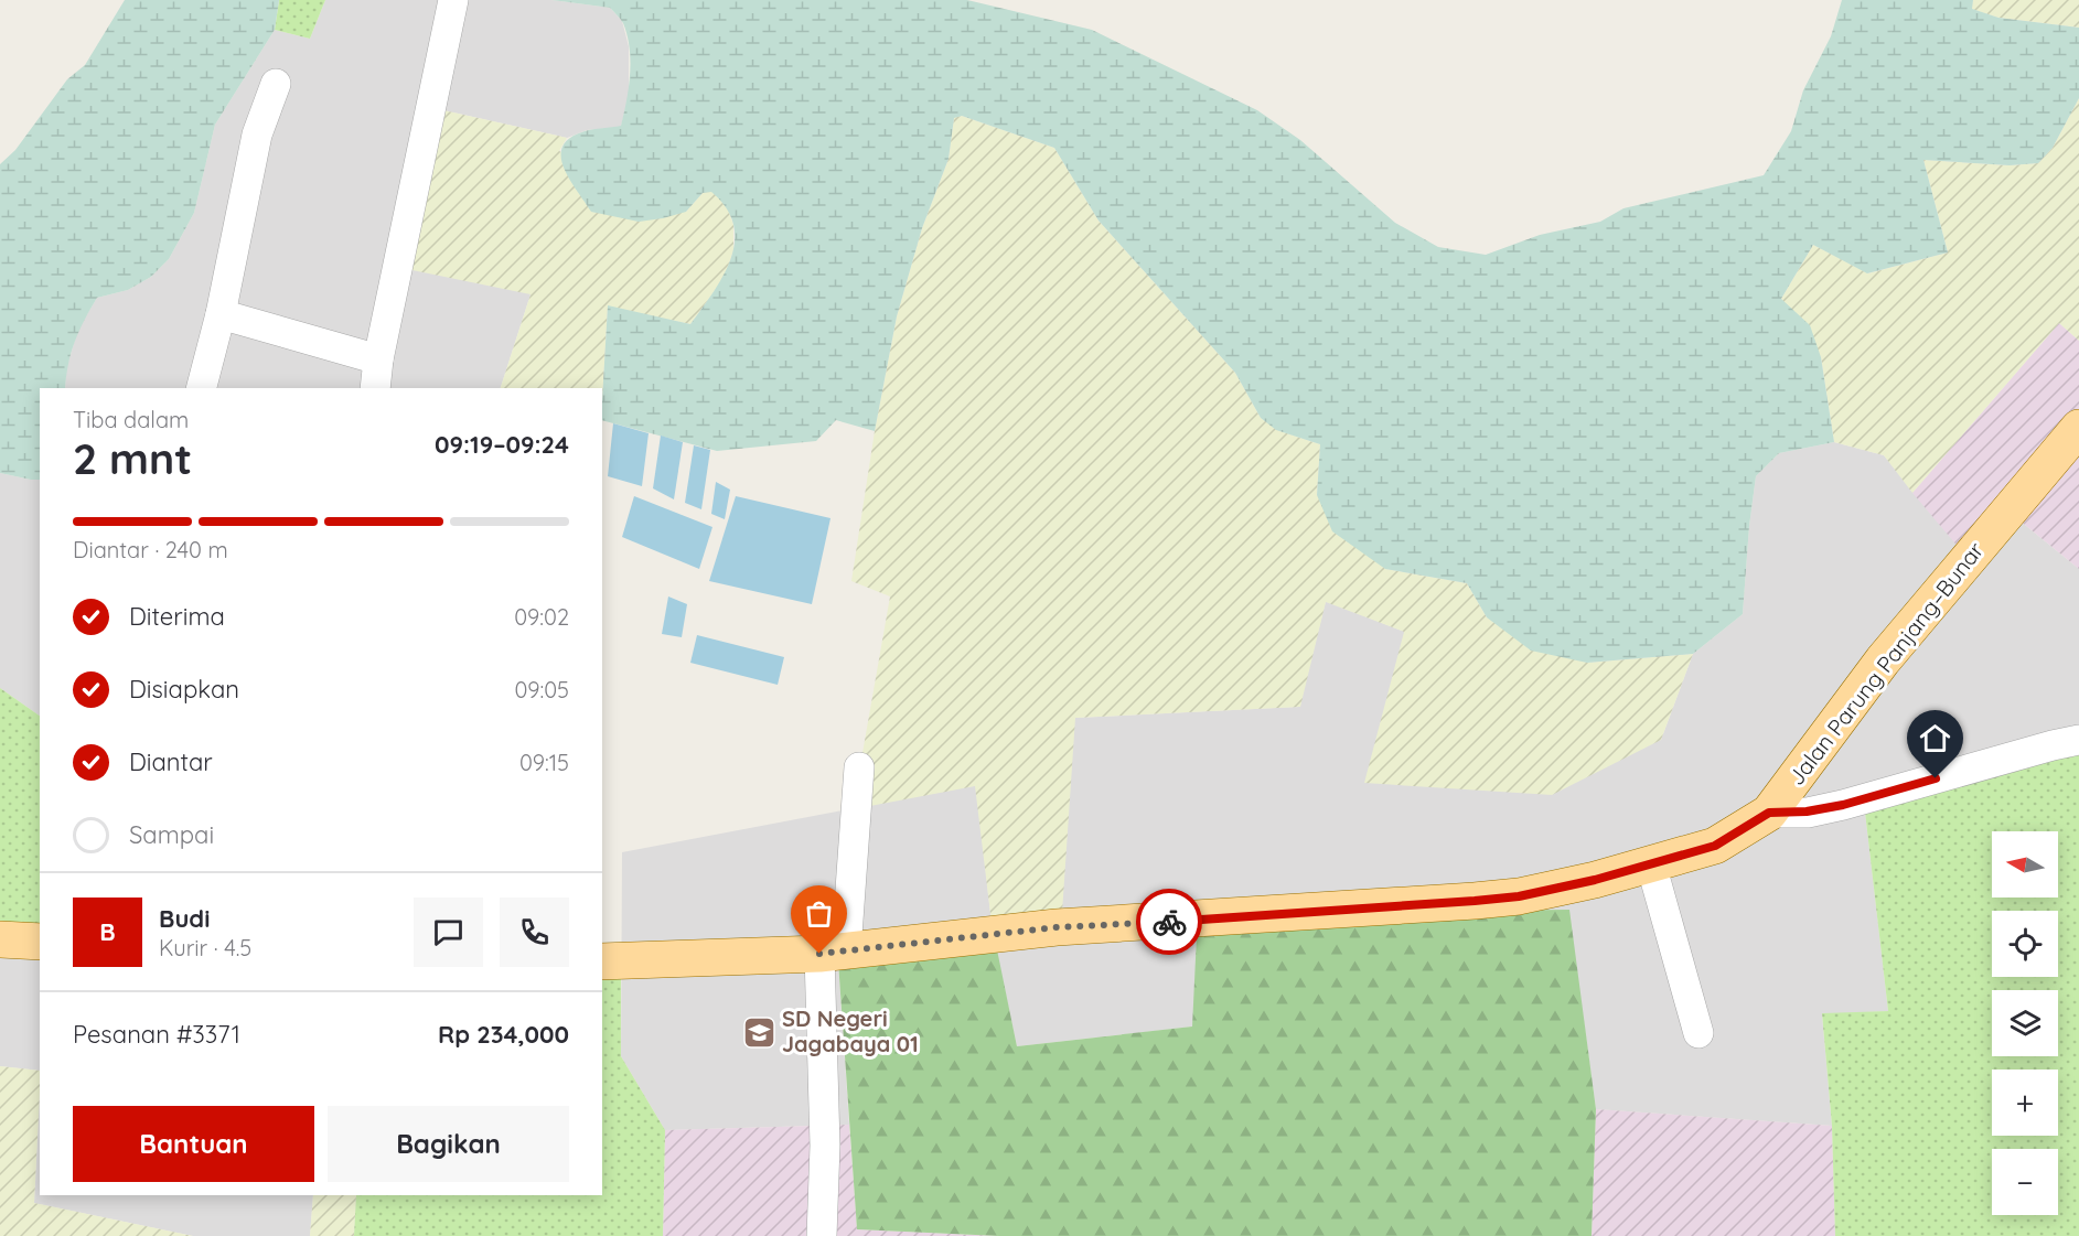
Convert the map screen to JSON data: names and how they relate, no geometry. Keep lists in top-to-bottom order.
{
  "streets": {
    "main road": ["Jalan Parung Panjang–Bunar"]
  },
  "places": {
    "school or university": ["SD Negeri Jagabaya 01"]
  },
  "north": "left",
  "page": {
    "heading": ["2 mnt", "Tiba dalam", "09:19–09:24"],
    "panel": [
      "Budi",
      "Kurir · 4.5",
      "Pesanan #3371",
      "Rp 234,000"
    ],
    "bar": "Diantar · 240 m",
    "list": [
      ["Diterima", "09:02"],
      ["Disiapkan", "09:05"],
      ["Diantar", "09:15"],
      "Sampai"
    ],
    "map_buttons": ["+", "−"],
    "round": "B",
    "buttons": ["Bantuan", "Bagikan"]
  }
}
